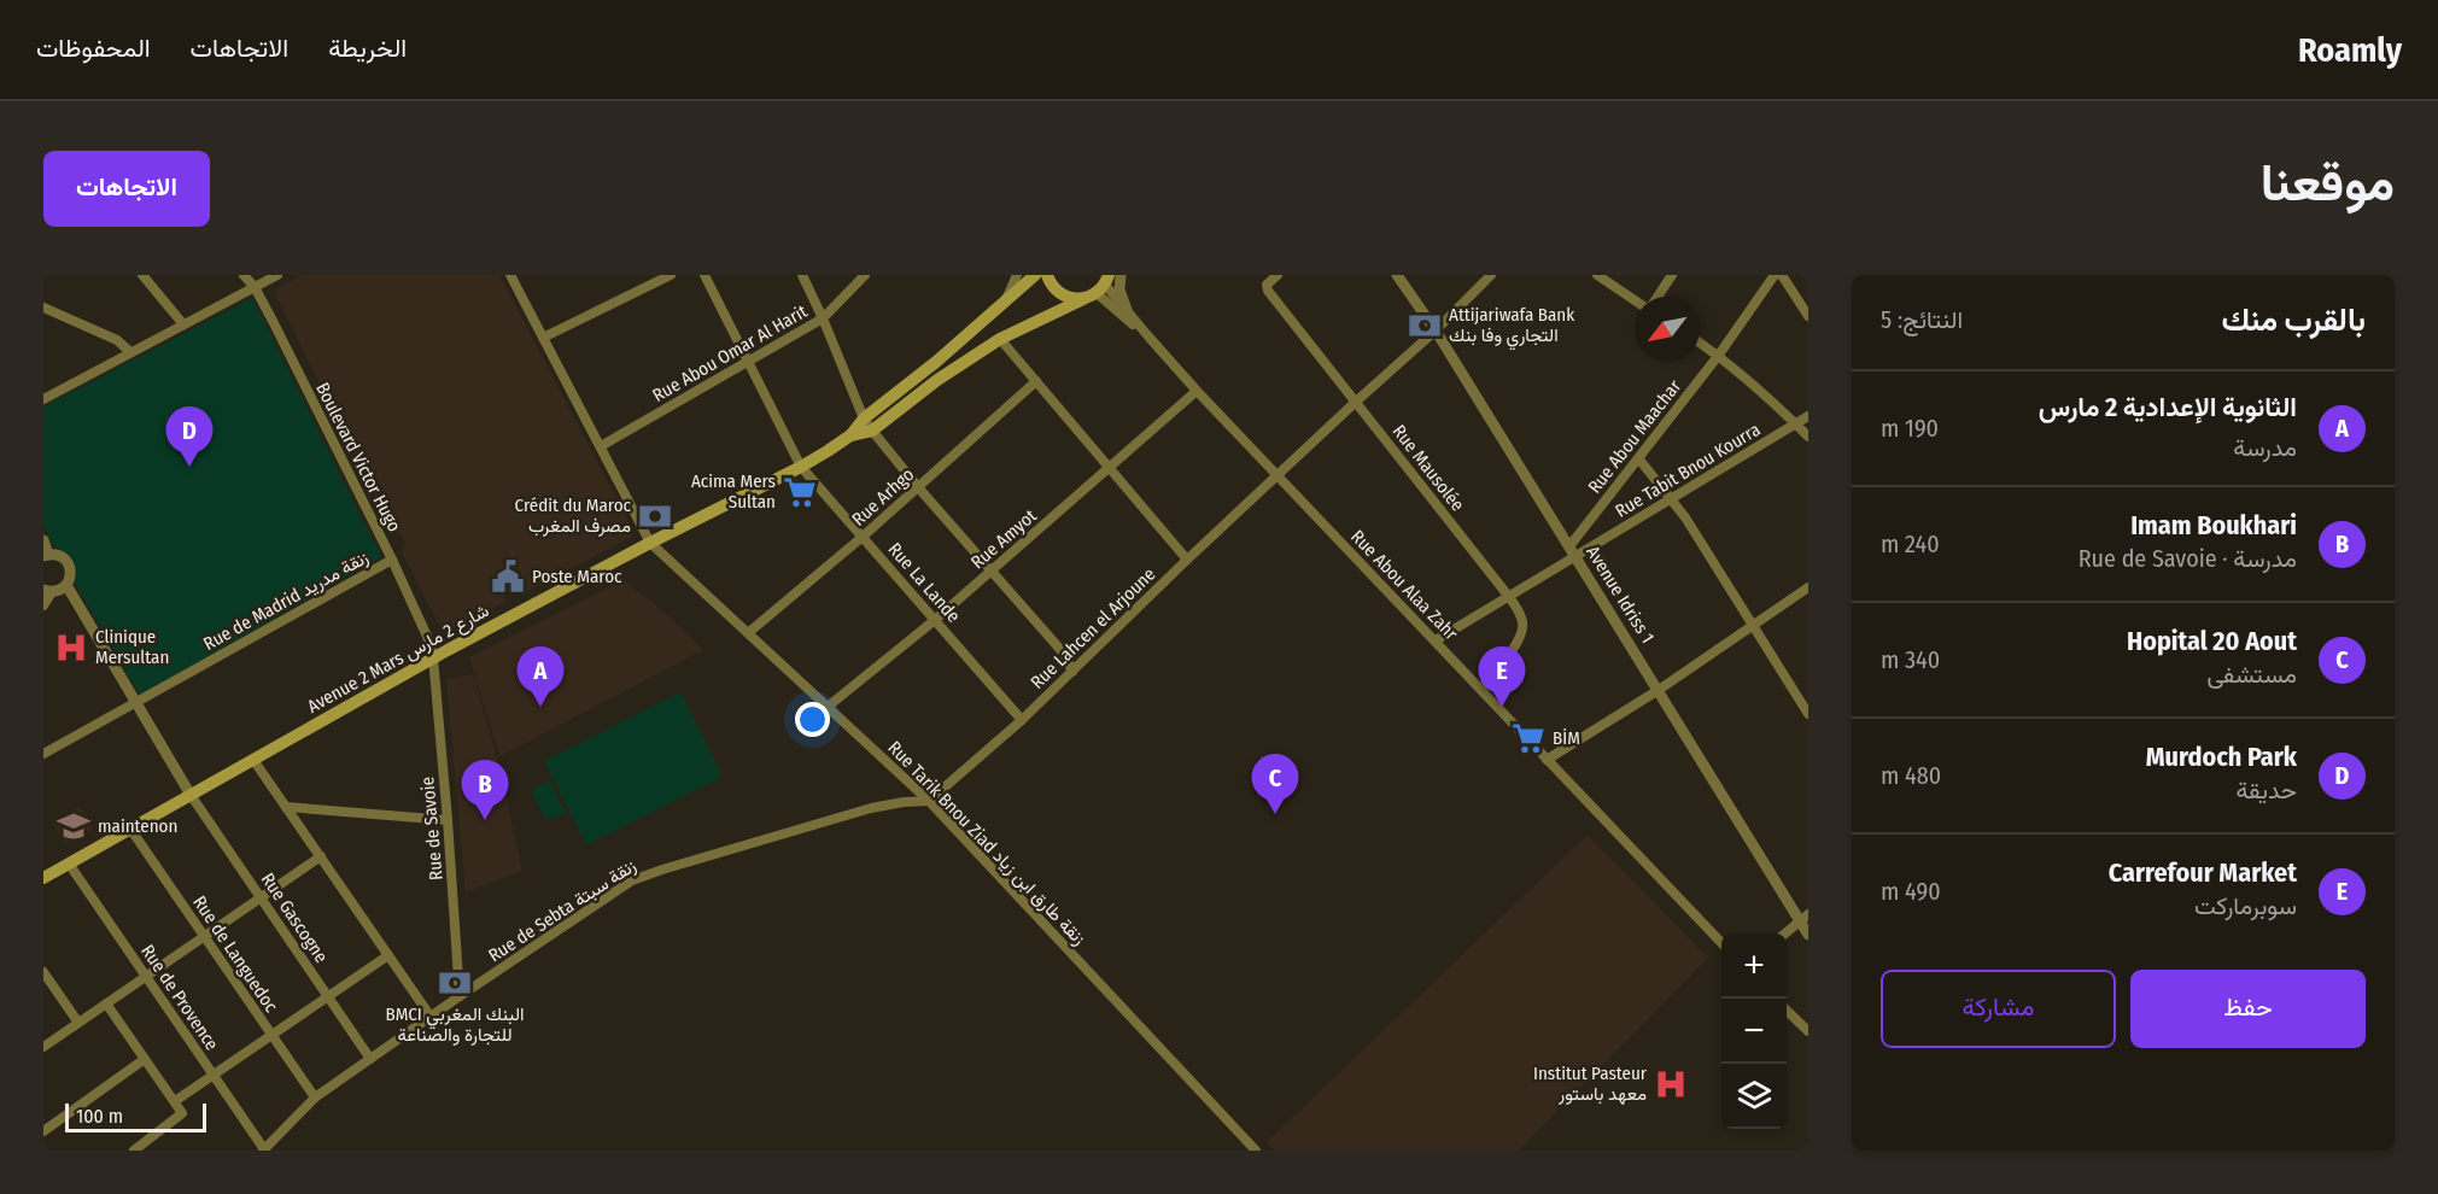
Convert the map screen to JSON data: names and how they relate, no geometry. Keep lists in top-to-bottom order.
{
  "streets": {
    "main road": ["Avenue 2 Mars شارع 2 مارس"],
    "street": [
      "Rue Abou Omar Al Harit",
      "Rue Abou Maachar",
      "Boulevard Victor Hugo",
      "Rue Mausolée",
      "Rue Tabit Bnou Kourra",
      "Rue Arhgo",
      "Rue Amyot",
      "Rue La Lande",
      "Rue Abou Alaa Zahr",
      "Avenue Idriss 1",
      "Rue de Madrid زنقة مدريد",
      "Rue Lahcen el Arjoune",
      "Rue de Savoie",
      "Rue Tarik Bnou Ziad زنقة طارق ابن زياد",
      "Rue de Sebta زنقة سبتة",
      "Rue Gascogne",
      "Rue de Languedoc",
      "Rue de Provence"
    ]
  },
  "crossings": [
    ["Rue Abou Omar Al Harit", "Rue La Lande"],
    ["Rue Abou Maachar", "Avenue Idriss 1"],
    ["Boulevard Victor Hugo", "Rue de Madrid زنقة مدريد"],
    ["Boulevard Victor Hugo", "Avenue 2 Mars شارع 2 مارس"],
    ["Boulevard Victor Hugo", "Rue de Savoie"],
    ["Rue Mausolée", "Rue Tabit Bnou Kourra"],
    ["Rue Mausolée", "Rue Abou Alaa Zahr"],
    ["Rue Mausolée", "Rue Lahcen el Arjoune"],
    ["Rue Tabit Bnou Kourra", "Rue Abou Alaa Zahr"],
    ["Rue Tabit Bnou Kourra", "Avenue Idriss 1"],
    ["Rue Arhgo", "Rue La Lande"],
    ["Rue Arhgo", "Rue Tarik Bnou Ziad زنقة طارق ابن زياد"],
    ["Rue Amyot", "Rue La Lande"],
    ["Rue Amyot", "Rue Abou Alaa Zahr"],
    ["Rue Amyot", "Rue Tarik Bnou Ziad زنقة طارق ابن زياد"],
    ["Rue La Lande", "Rue Lahcen el Arjoune"],
    ["Rue La Lande", "Avenue 2 Mars شارع 2 مارس"],
    ["Rue Abou Alaa Zahr", "Rue Lahcen el Arjoune"],
    ["Rue Abou Alaa Zahr", "Avenue 2 Mars شارع 2 مارس"],
    ["Avenue Idriss 1", "Rue Lahcen el Arjoune"],
    ["Rue Lahcen el Arjoune", "Rue Tarik Bnou Ziad زنقة طارق ابن زياد"],
    ["Rue Lahcen el Arjoune", "Rue de Sebta زنقة سبتة"],
    ["Avenue 2 Mars شارع 2 مارس", "Rue de Savoie"],
    ["Avenue 2 Mars شارع 2 مارس", "Rue Tarik Bnou Ziad زنقة طارق ابن زياد"],
    ["Avenue 2 Mars شارع 2 مارس", "Rue Gascogne"],
    ["Avenue 2 Mars شارع 2 مارس", "Rue de Languedoc"],
    ["Avenue 2 Mars شارع 2 مارس", "Rue de Provence"],
    ["Rue de Savoie", "Rue de Sebta زنقة سبتة"],
    ["Rue Tarik Bnou Ziad زنقة طارق ابن زياد", "Rue de Sebta زنقة سبتة"],
    ["Rue de Sebta زنقة سبتة", "Rue Gascogne"],
    ["Rue de Sebta زنقة سبتة", "Rue de Languedoc"],
    ["Rue de Sebta زنقة سبتة", "Rue de Provence"]
  ],
  "places": {
    "bank": ["Attijariwafa Bank التجاري وفا بنك", "Crédit du Maroc مصرف المغرب", "BMCI البنك المغربي للتجارة والصناعة"],
    "supermarket": ["Acima Mers Sultan", "BİM"],
    "public building": ["Poste Maroc"],
    "hospital": ["Clinique Mersultan", "Institut Pasteur معهد باستور"],
    "school or university": ["maintenon"]
  },
  "scale_bar": "100 m",
  "north": "bottom left",
  "page": {
    "header": "Roamly",
    "nav": ["الخريطة", "الاتجاهات", "المحفوظات"],
    "title": "موقعنا",
    "buttons": [
      "الاتجاهات",
      ["حفظ", "مشاركة"]
    ],
    "heading": ["بالقرب منك", "النتائج: 5"],
    "list": [
      {
        "mark": "A",
        "name": "الثانوية الإعدادية 2 مارس",
        "note": "مدرسة",
        "value": "190 m"
      },
      {
        "mark": "B",
        "name": "Imam Boukhari",
        "note": "مدرسة · Rue de Savoie",
        "value": "240 m"
      },
      {
        "mark": "C",
        "name": "Hopital 20 Aout",
        "note": "مستشفى",
        "value": "340 m"
      },
      {
        "mark": "D",
        "name": "Murdoch Park",
        "note": "حديقة",
        "value": "480 m"
      },
      {
        "mark": "E",
        "name": "Carrefour Market",
        "note": "سوبرماركت",
        "value": "490 m"
      }
    ],
    "pins": [
      "D",
      "A",
      "E",
      "C",
      "B"
    ],
    "map_buttons": ["+", "−"],
    "scale": "100 m"
  }
}
